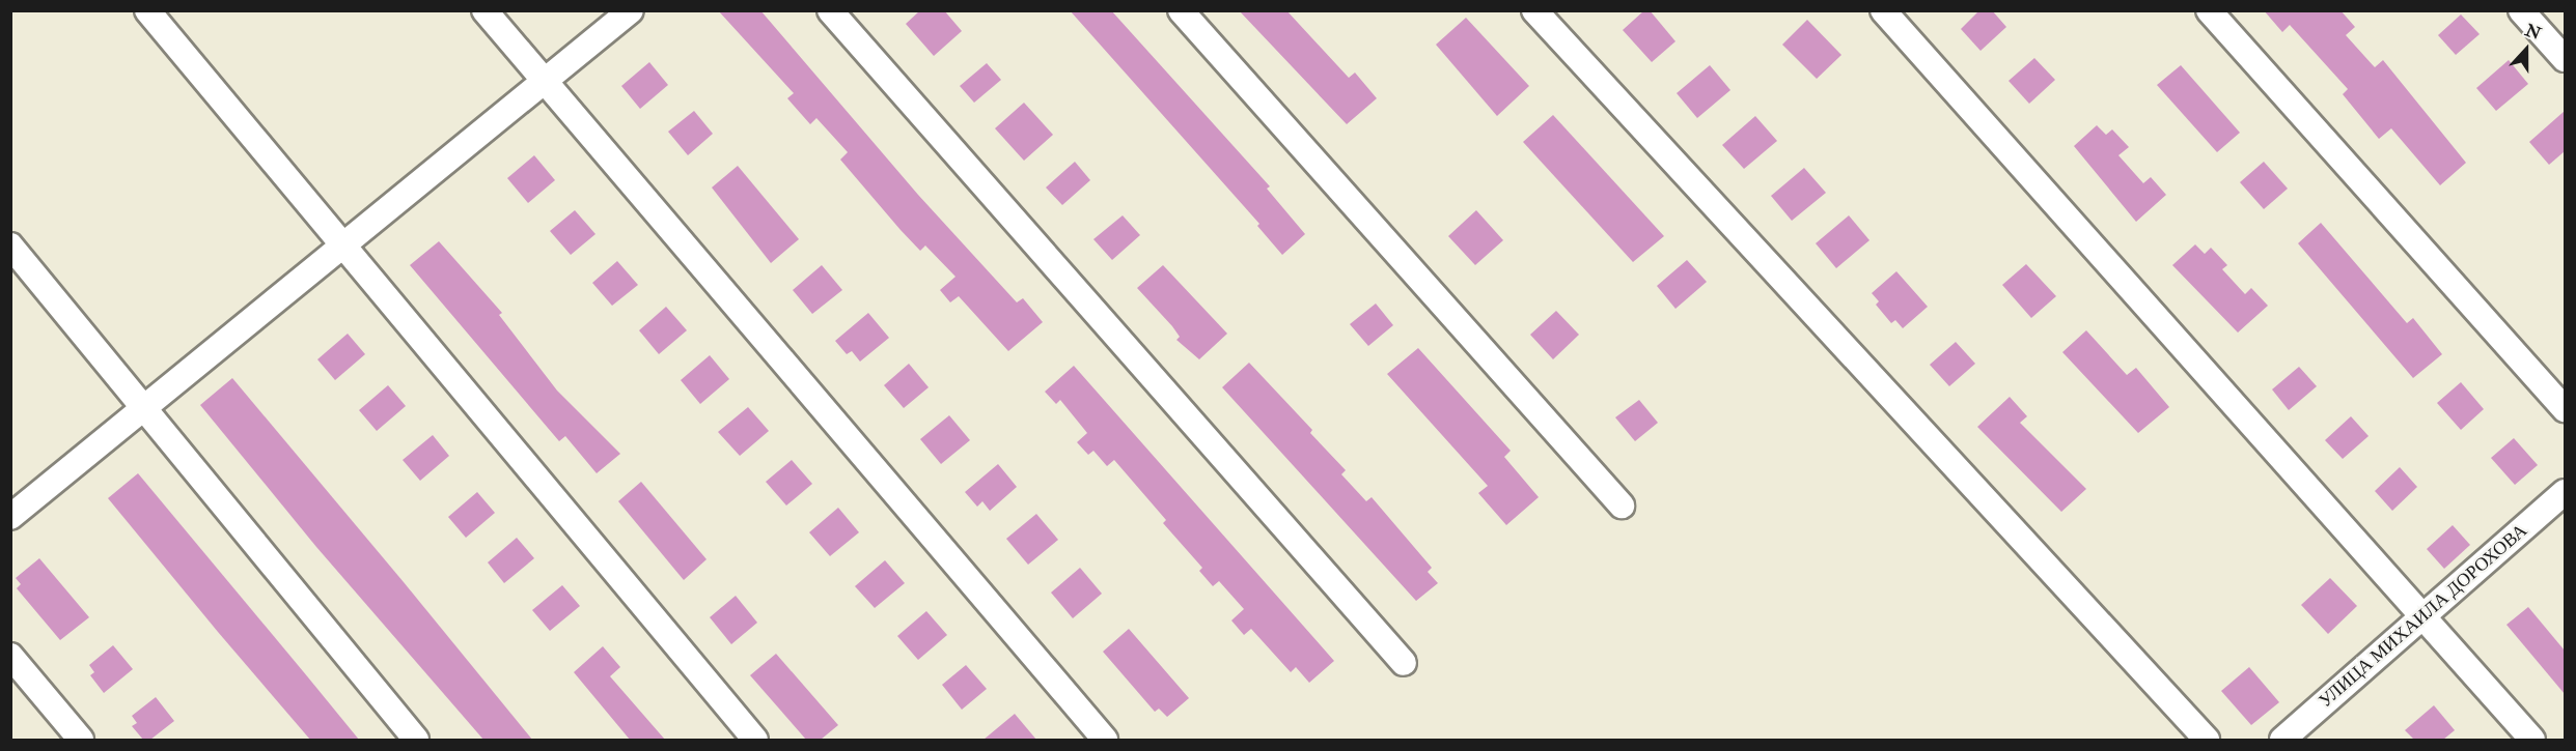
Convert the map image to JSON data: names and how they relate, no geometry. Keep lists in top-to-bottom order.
{
  "streets": {
    "street": ["УЛИЦА МИХАИЛА ДОРОХОВА"]
  },
  "north": "top"
}
